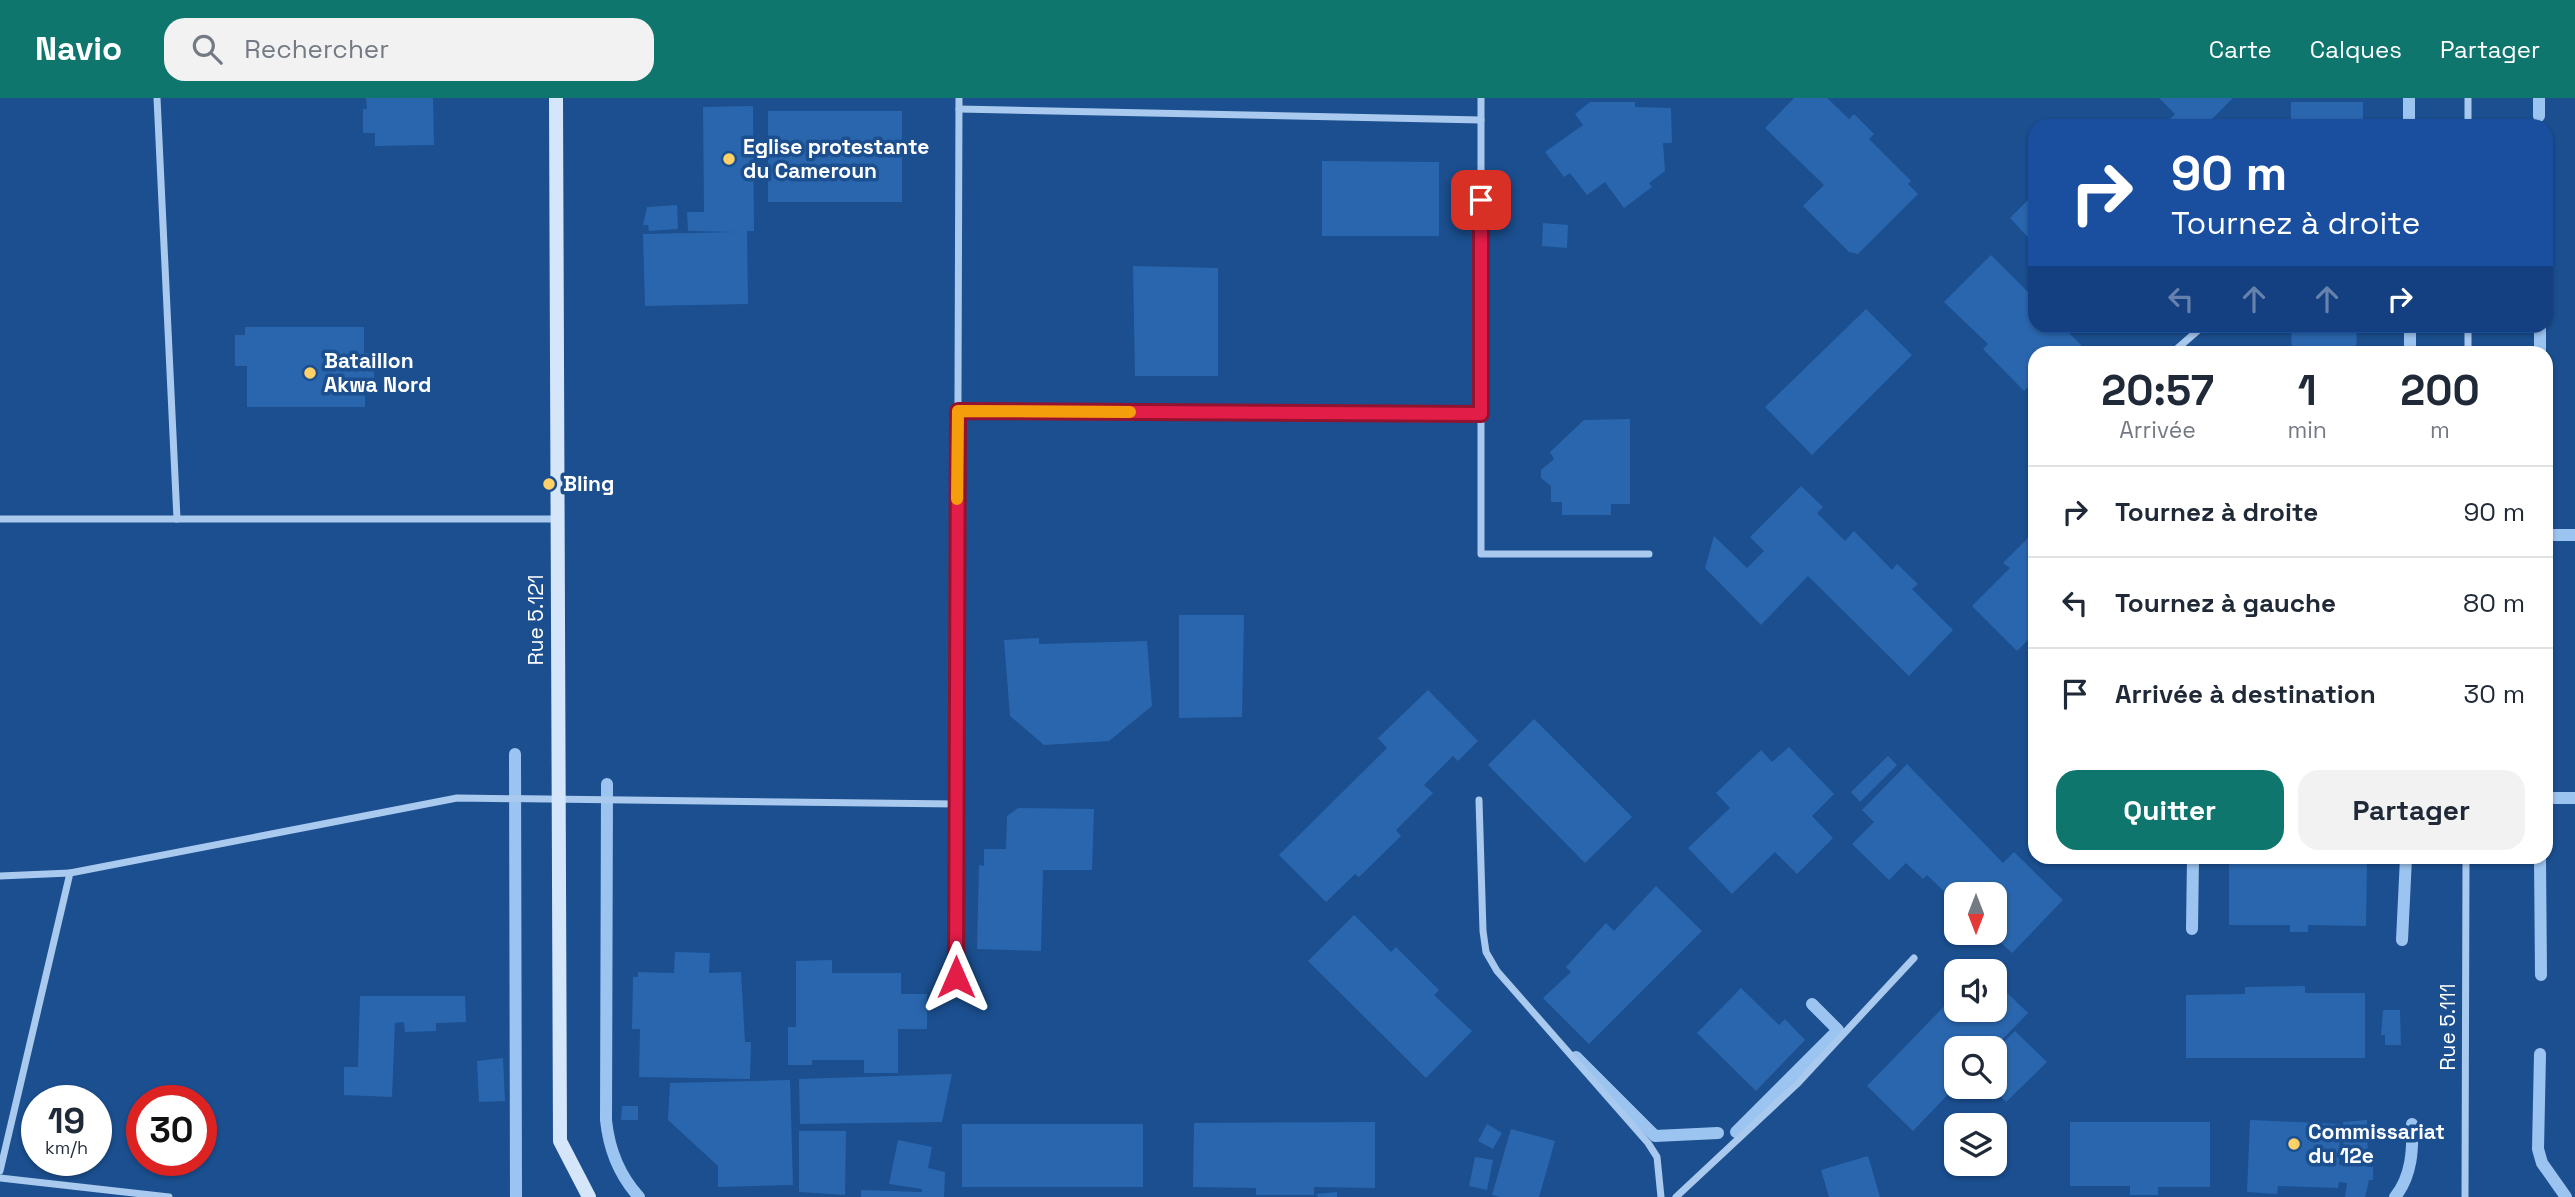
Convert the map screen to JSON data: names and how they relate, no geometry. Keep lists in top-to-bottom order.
{
  "streets": {
    "street": ["Rue 5.121", "Rue 5.111"]
  },
  "places": [
    "Eglise protestante du Cameroun",
    "Bataillon Akwa Nord",
    "Bling",
    "Commissariat du 12e"
  ],
  "north": "bottom",
  "page": {
    "header": "Navio",
    "search": "Rechercher",
    "nav": ["Carte", "Calques", "Partager"],
    "turn": ["90 m", "Tournez à droite"],
    "eta": [
      "20:57",
      "Arrivée",
      "1",
      "min",
      "200",
      "m"
    ],
    "list": [
      {
        "name": "Tournez à droite",
        "value": "90 m"
      },
      {
        "name": "Tournez à gauche",
        "value": "80 m"
      },
      {
        "name": "Arrivée à destination",
        "value": "30 m"
      }
    ],
    "buttons": ["Quitter", "Partager"],
    "speed": "19 km/h",
    "limit": "30"
  }
}
